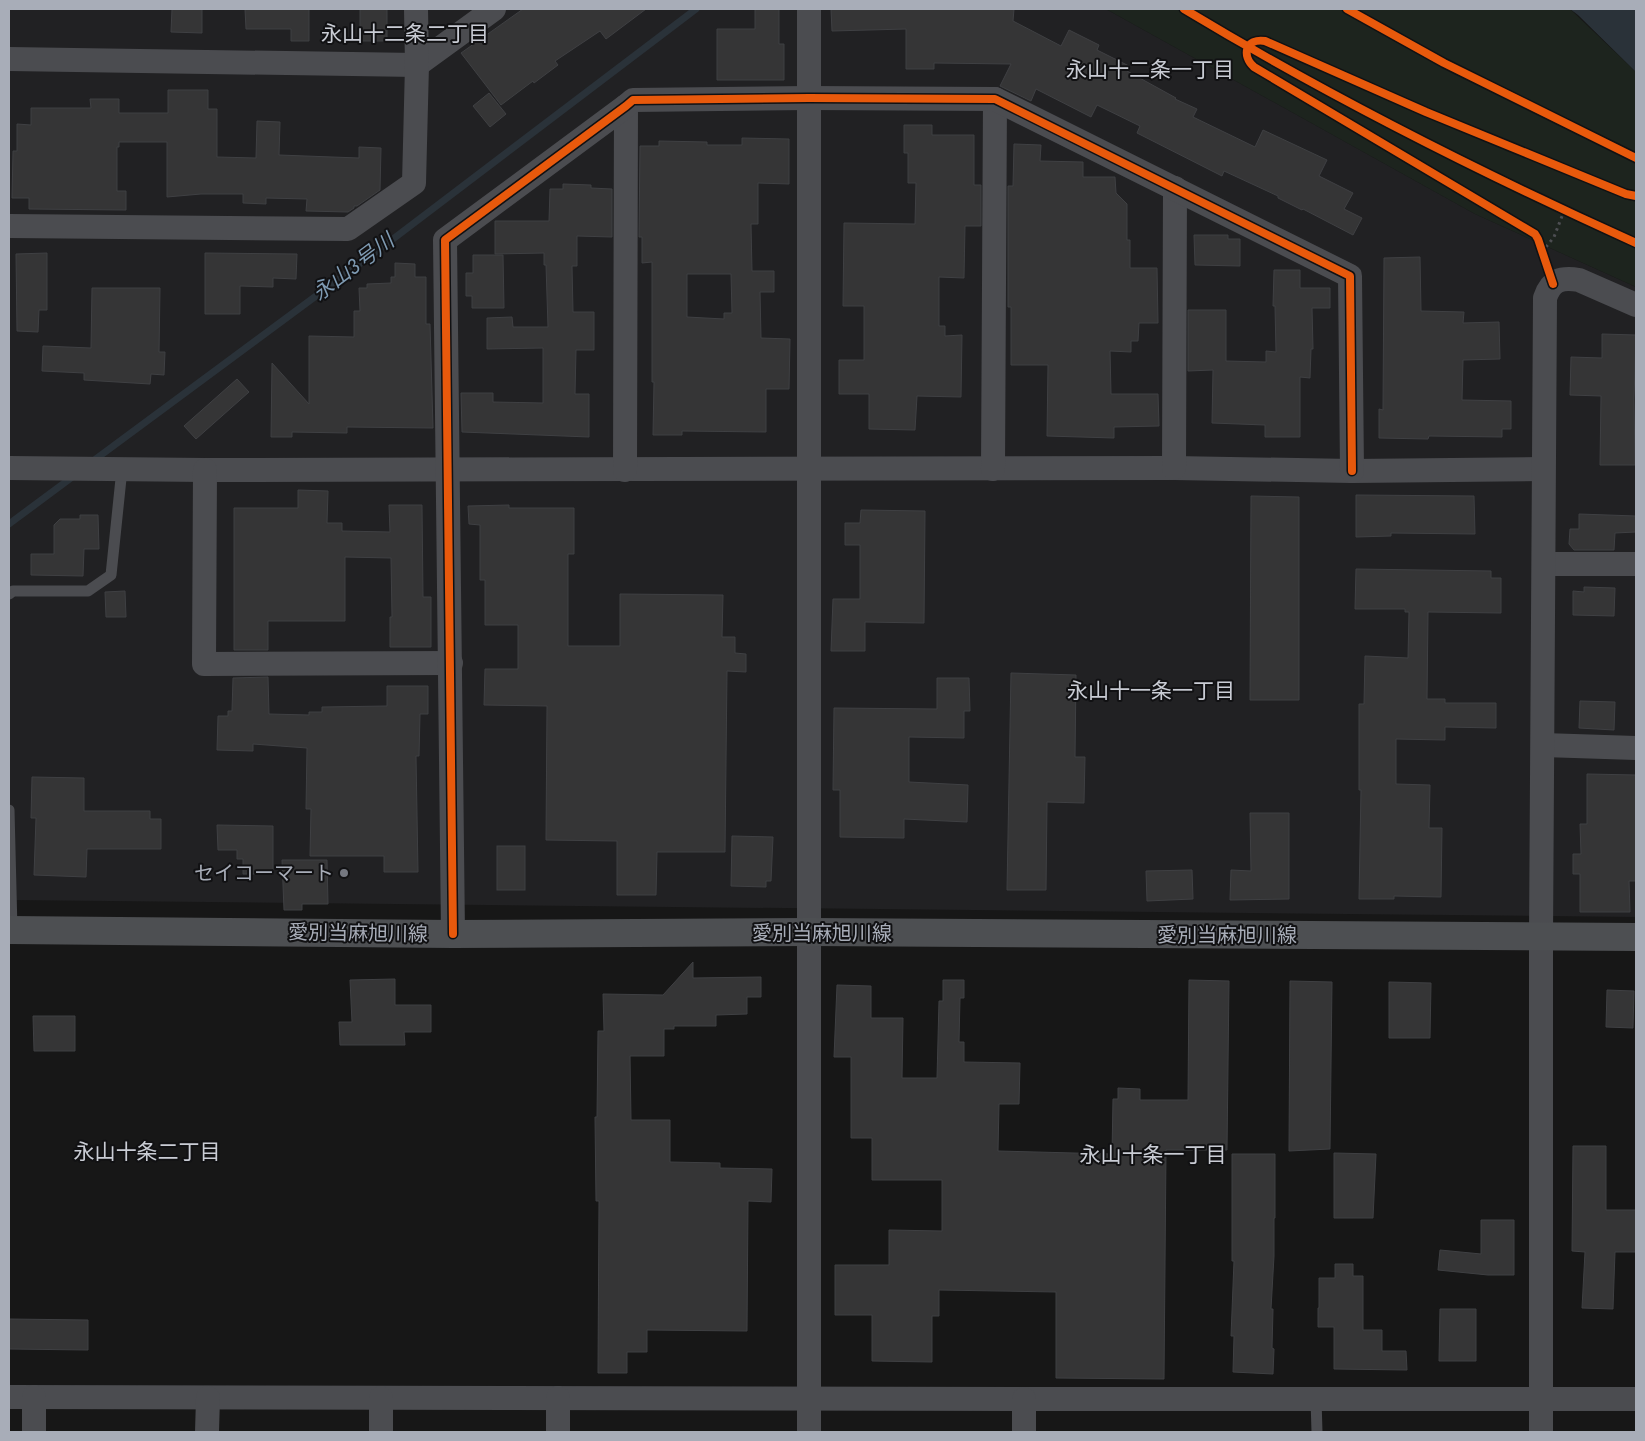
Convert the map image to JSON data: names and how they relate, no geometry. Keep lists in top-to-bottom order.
{
  "streets": {
    "main road": ["愛別当麻旭川線"]
  },
  "districts": [
    "永山十二条二丁目",
    "永山十二条一丁目",
    "永山十一条一丁目",
    "永山十条二丁目",
    "永山十条一丁目"
  ],
  "water": ["永山３号川"],
  "places": ["セイコーマート"]
}
